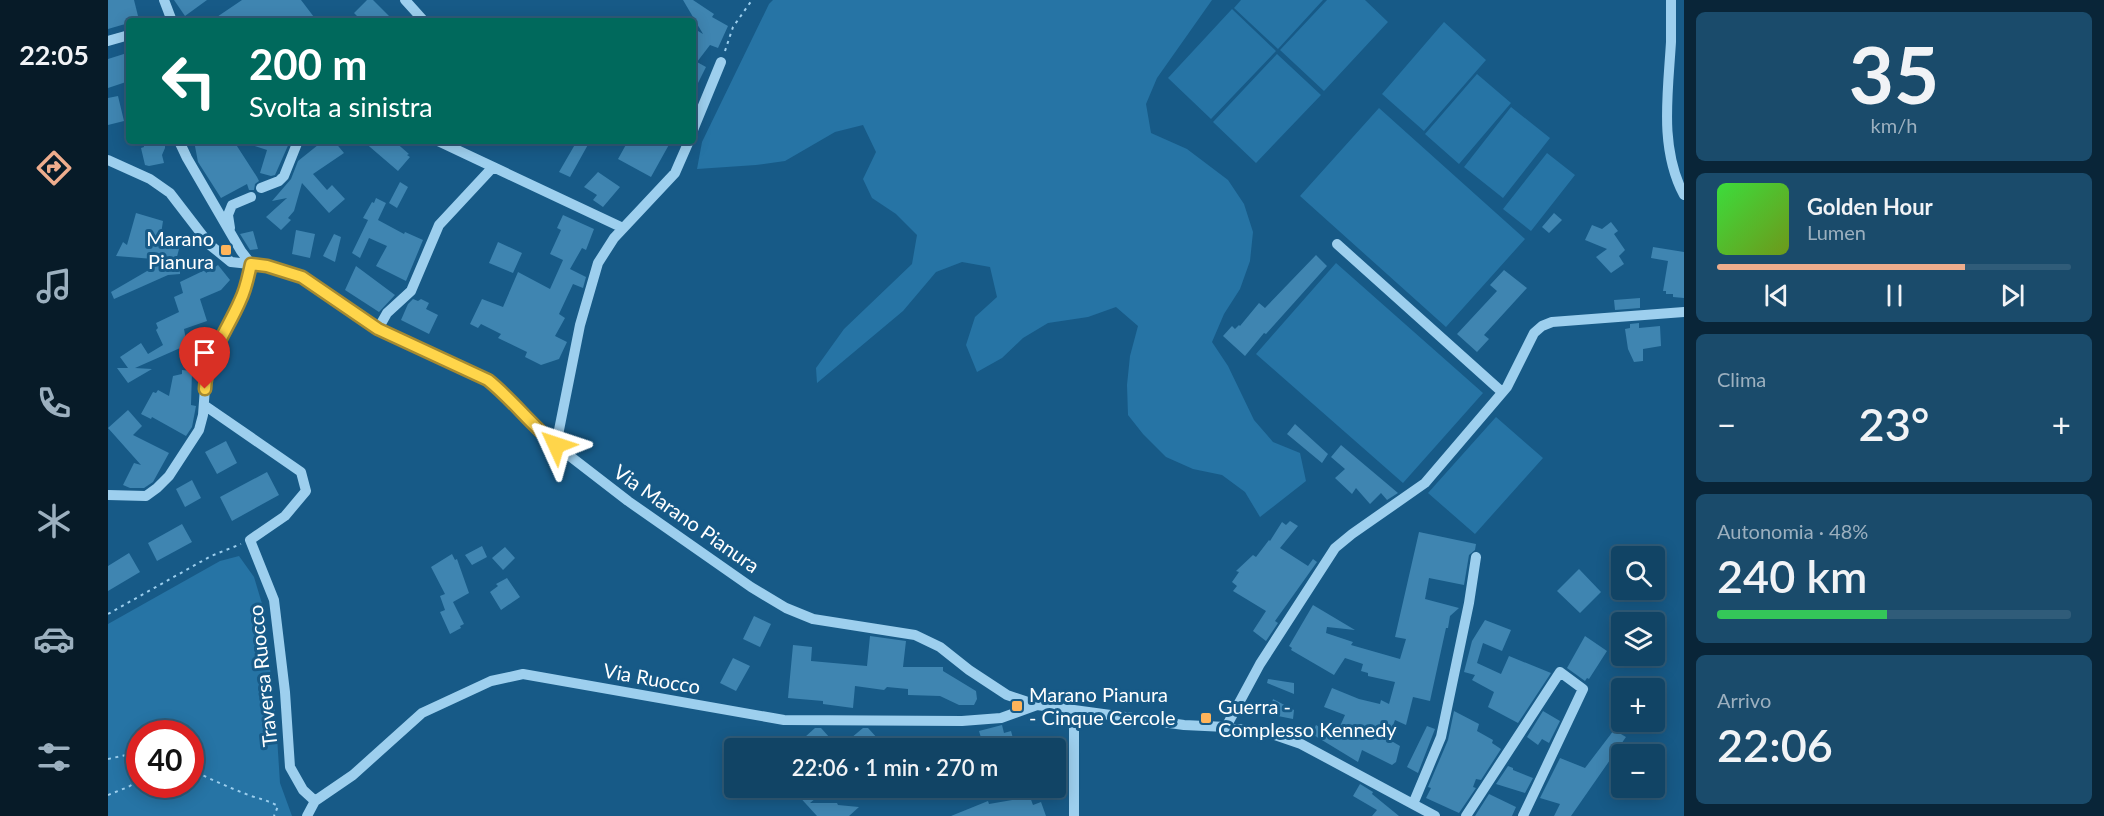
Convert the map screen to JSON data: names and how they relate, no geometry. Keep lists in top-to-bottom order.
{
  "streets": {
    "street": ["Via Marano Pianura", "Traversa Ruocco", "Via Ruocco"]
  },
  "crossings": [
    ["Via Marano Pianura", "Via Ruocco"],
    ["Traversa Ruocco", "Via Ruocco"]
  ],
  "places": {
    "transit": ["Marano Pianura", "Marano Pianura - Cinque Cercole", "Guerra - Complesso Kennedy"]
  },
  "page": {
    "tabs": "22:05",
    "tile": [
      ["35", "km/h"],
      "Clima",
      ["Autonomia · 48%", "240 km"],
      ["Arrivo", "22:06"]
    ],
    "turn": ["200 m", "Svolta a sinistra"],
    "song": ["Golden Hour", "Lumen"],
    "heat": ["−", "23°", "+"],
    "map_buttons": ["+", "−"],
    "limit": "40",
    "trip": "22:06 · 1 min · 270 m"
  }
}
